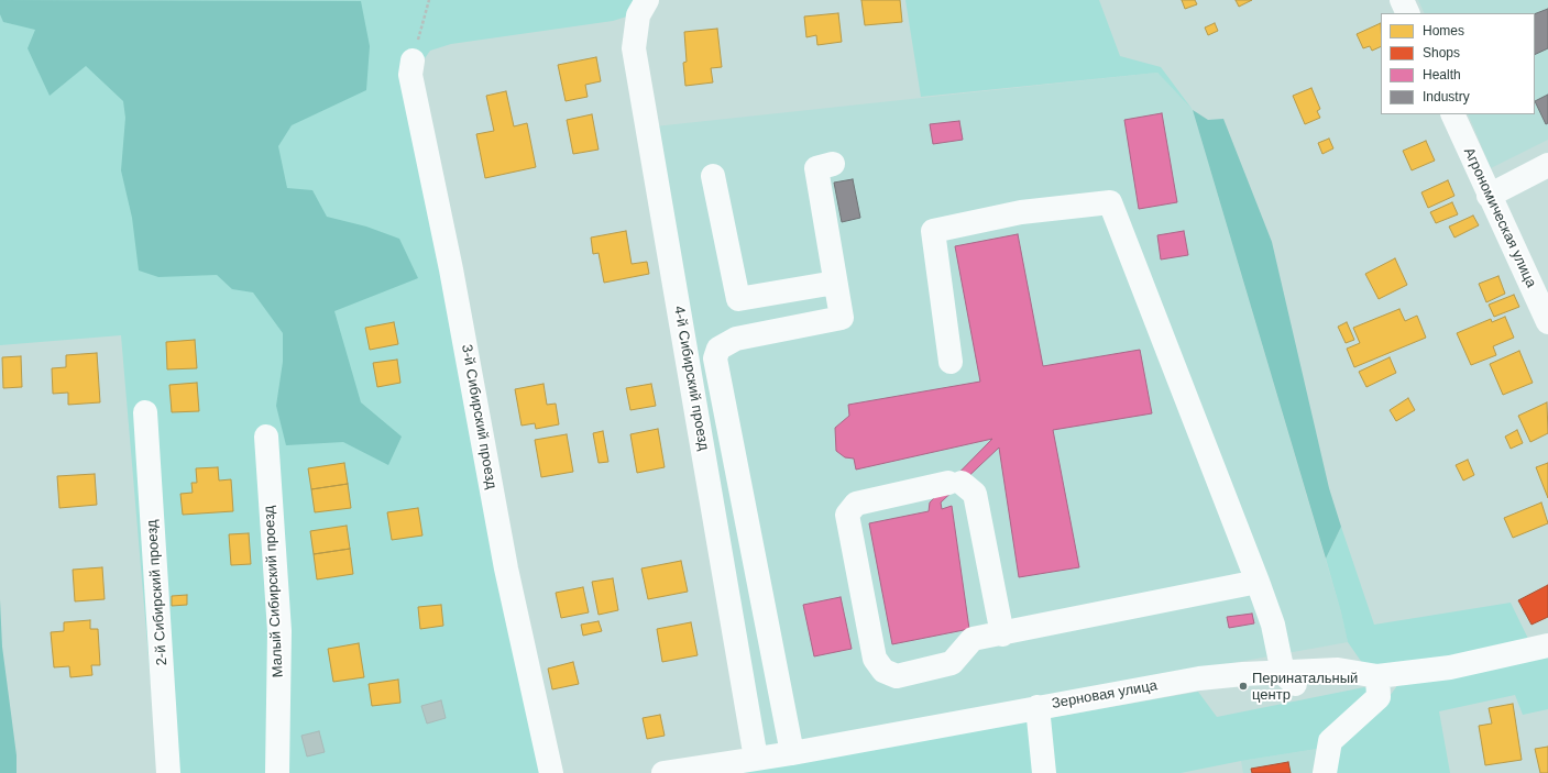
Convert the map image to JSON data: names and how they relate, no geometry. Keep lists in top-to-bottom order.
{
  "streets": {
    "street": [
      "Агрономическая улица",
      "4-й Сибирский проезд",
      "3-й Сибирский проезд",
      "Малый Сибирский проезд",
      "2-й Сибирский проезд",
      "Зерновая улица"
    ]
  },
  "crossings": [
    ["4-й Сибирский проезд", "Зерновая улица"]
  ],
  "places": ["Перинатальный центр"],
  "legend": [
    "Homes",
    "Shops",
    "Health",
    "Industry"
  ]
}
